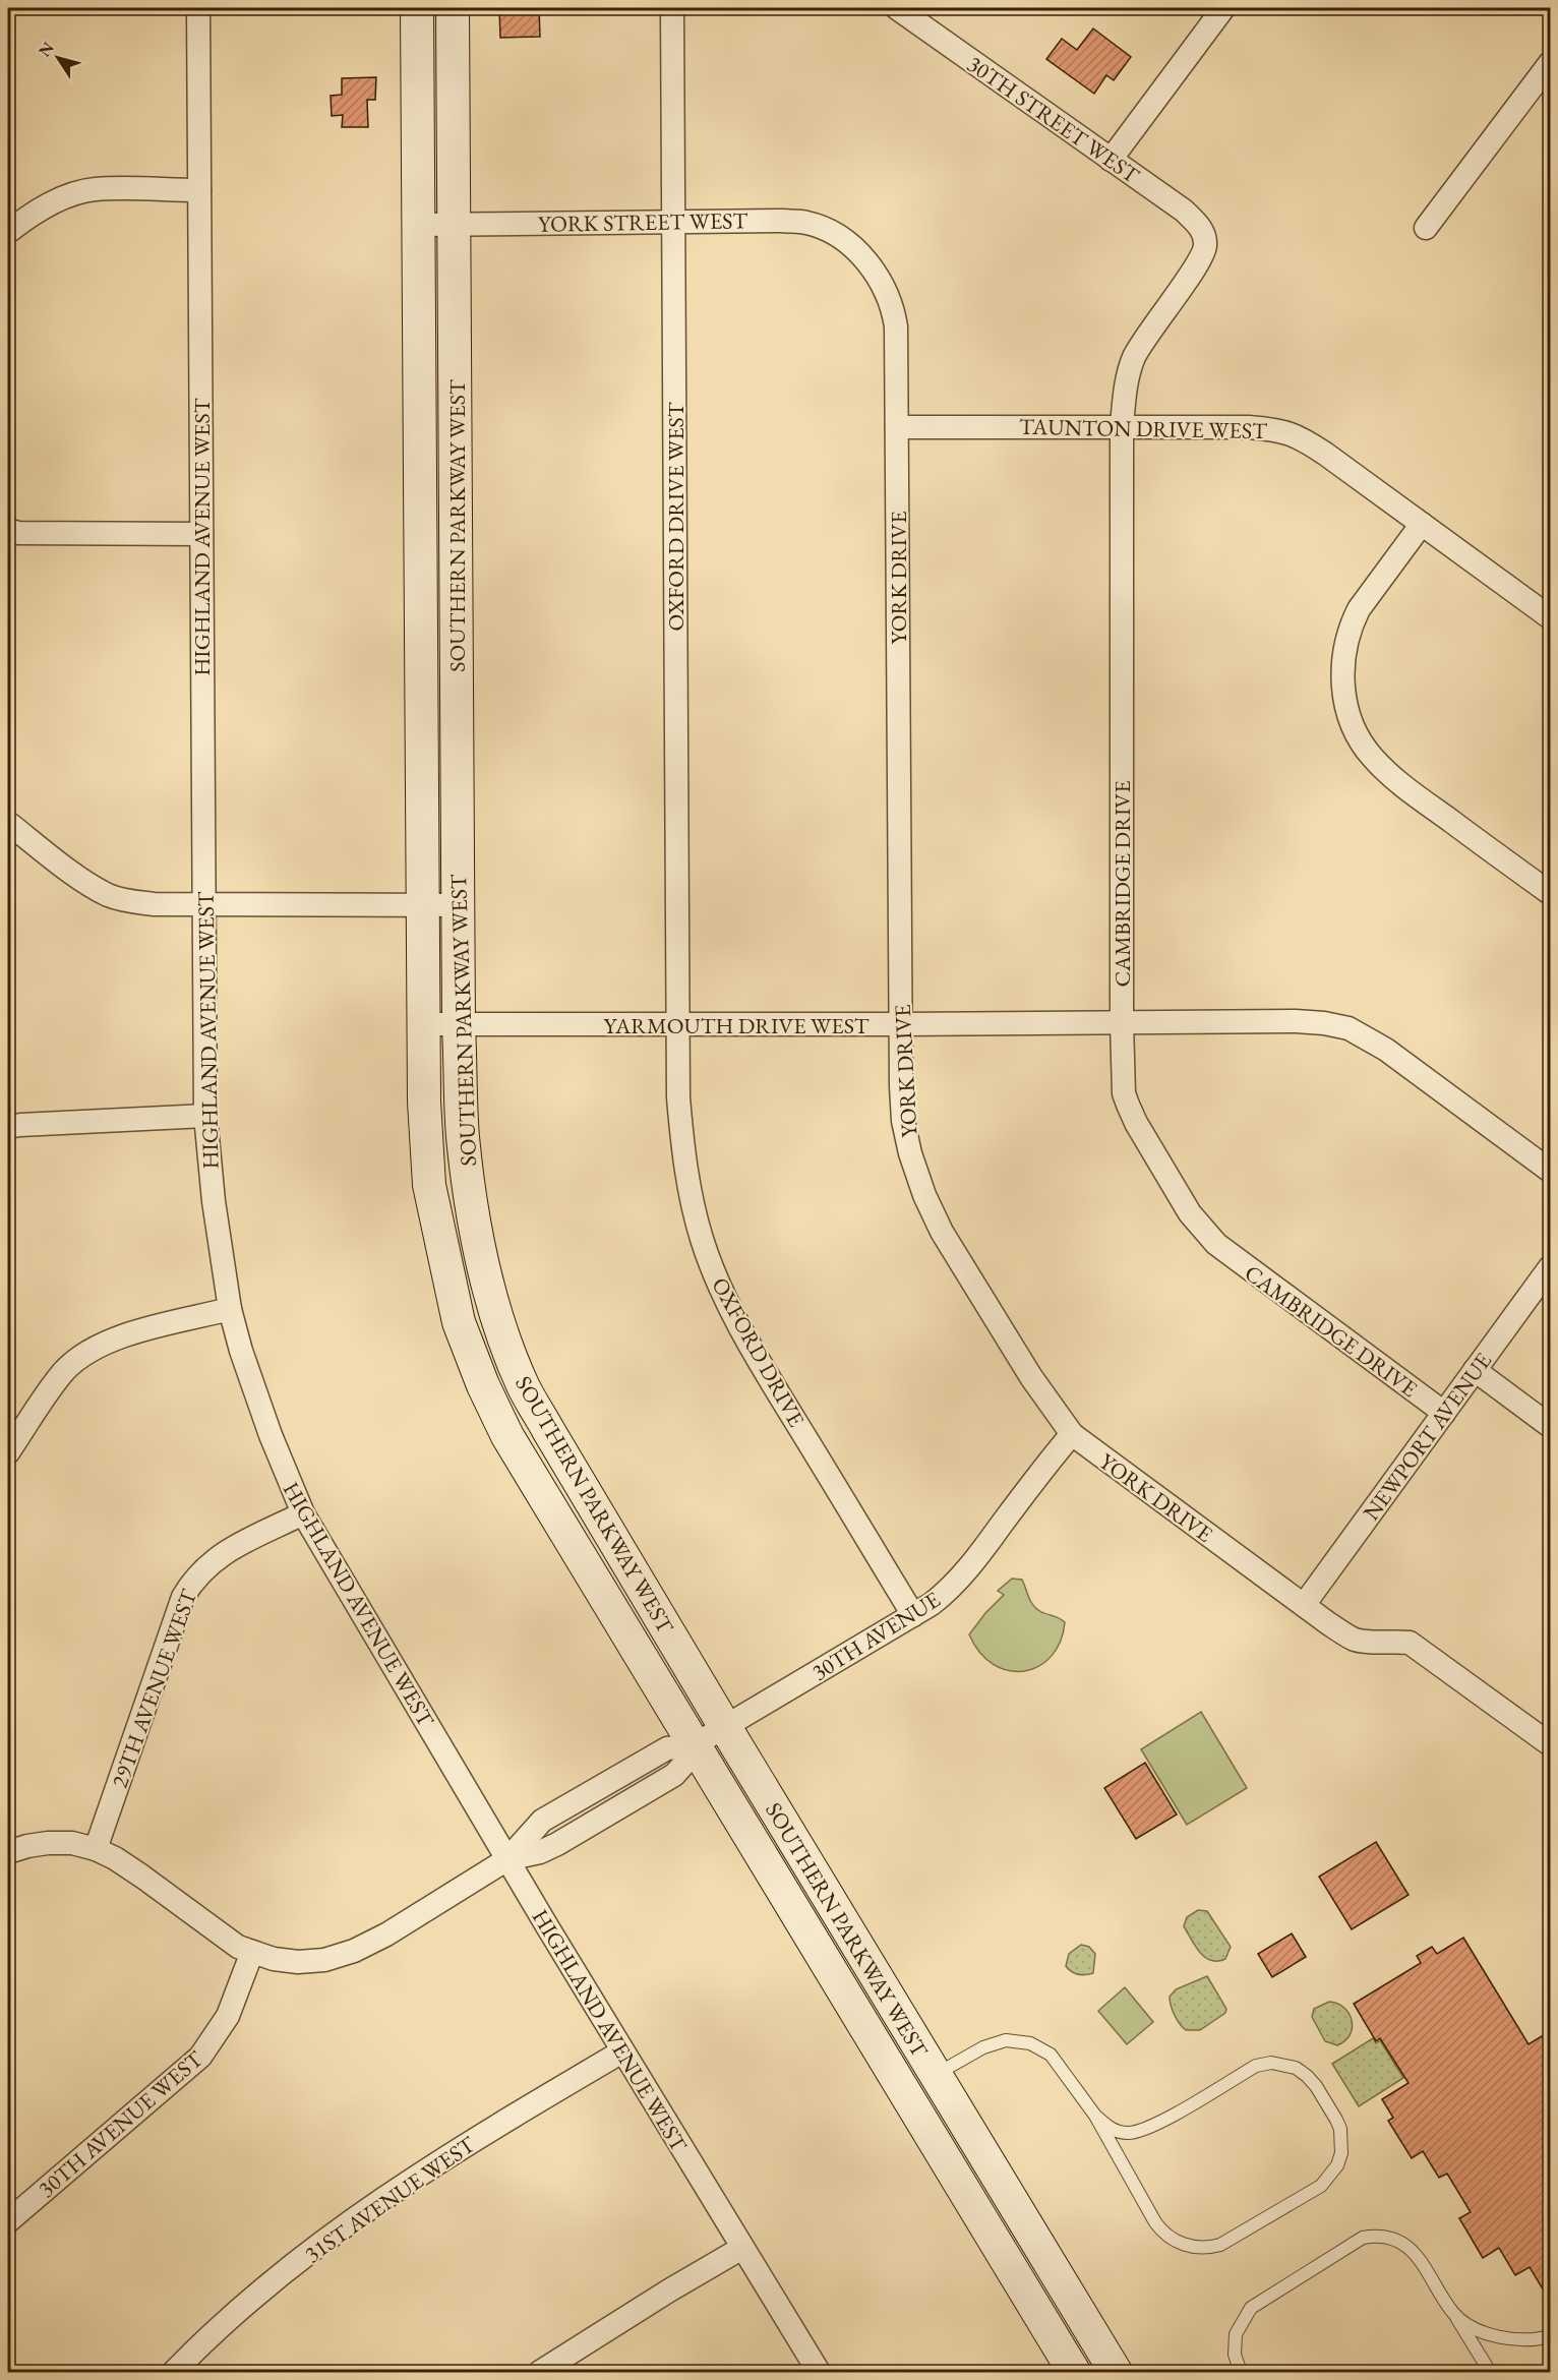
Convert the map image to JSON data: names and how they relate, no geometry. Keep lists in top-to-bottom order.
{
  "streets": {
    "street": [
      "30TH STREET WEST",
      "YORK STREET WEST",
      "TAUNTON DRIVE WEST",
      "OXFORD DRIVE WEST",
      "SOUTHERN PARKWAY WEST",
      "HIGHLAND AVENUE WEST",
      "YORK DRIVE",
      "CAMBRIDGE DRIVE",
      "YARMOUTH DRIVE WEST",
      "OXFORD DRIVE",
      "NEWPORT AVENUE",
      "30TH AVENUE",
      "29TH AVENUE WEST",
      "30TH AVENUE WEST",
      "31ST AVENUE WEST"
    ]
  },
  "crossings": [
    ["30TH STREET WEST", "CAMBRIDGE DRIVE"],
    ["YORK STREET WEST", "OXFORD DRIVE WEST"],
    ["YORK STREET WEST", "SOUTHERN PARKWAY WEST"],
    ["YORK STREET WEST", "YORK DRIVE"],
    ["TAUNTON DRIVE WEST", "YORK DRIVE"],
    ["TAUNTON DRIVE WEST", "CAMBRIDGE DRIVE"],
    ["OXFORD DRIVE WEST", "YARMOUTH DRIVE WEST"],
    ["OXFORD DRIVE WEST", "OXFORD DRIVE"],
    ["SOUTHERN PARKWAY WEST", "YARMOUTH DRIVE WEST"],
    ["SOUTHERN PARKWAY WEST", "30TH AVENUE"],
    ["HIGHLAND AVENUE WEST", "29TH AVENUE WEST"],
    ["HIGHLAND AVENUE WEST", "31ST AVENUE WEST"],
    ["YORK DRIVE", "YARMOUTH DRIVE WEST"],
    ["YORK DRIVE", "NEWPORT AVENUE"],
    ["YORK DRIVE", "30TH AVENUE"],
    ["CAMBRIDGE DRIVE", "YARMOUTH DRIVE WEST"],
    ["CAMBRIDGE DRIVE", "NEWPORT AVENUE"],
    ["YARMOUTH DRIVE WEST", "OXFORD DRIVE"],
    ["OXFORD DRIVE", "30TH AVENUE"]
  ],
  "north": "top left"
}
